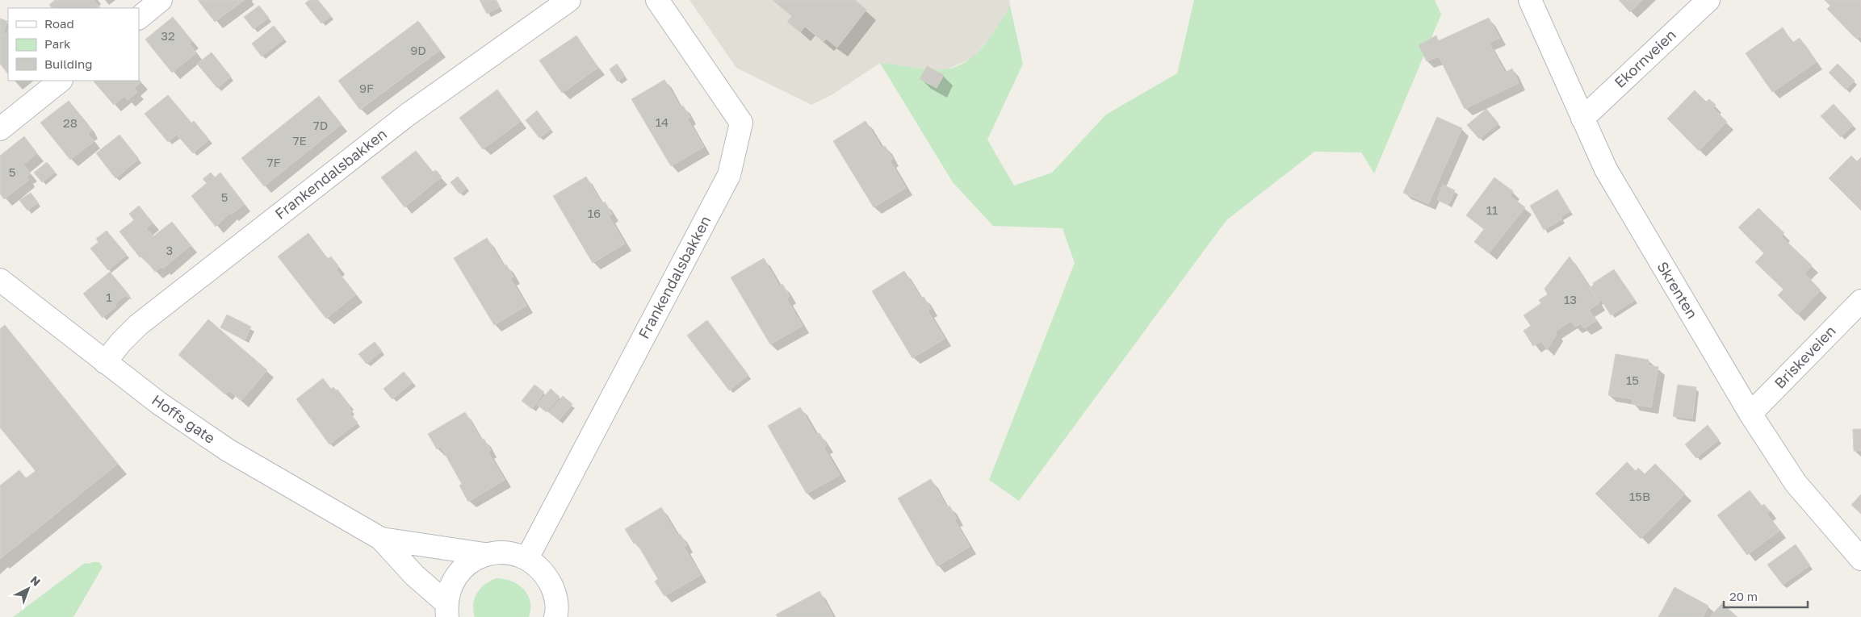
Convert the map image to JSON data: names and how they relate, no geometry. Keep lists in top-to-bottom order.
{
  "streets": {
    "street": [
      "Ekornveien",
      "Frankendalsbakken",
      "Skrenten",
      "Briskeveien",
      "Hoffs gate"
    ]
  },
  "crossings": [
    ["Ekornveien", "Skrenten"],
    ["Frankendalsbakken", "Hoffs gate"],
    ["Skrenten", "Briskeveien"]
  ],
  "house_numbers": [
    "32",
    "9D",
    "9F",
    "14",
    "28",
    "7D",
    "7E",
    "7F",
    "5",
    "5",
    "11",
    "16",
    "3",
    "1",
    "13",
    "15",
    "15B"
  ],
  "legend": ["Road", "Park", "Building"],
  "scale_bar": "20 m",
  "north": "top right"
}
